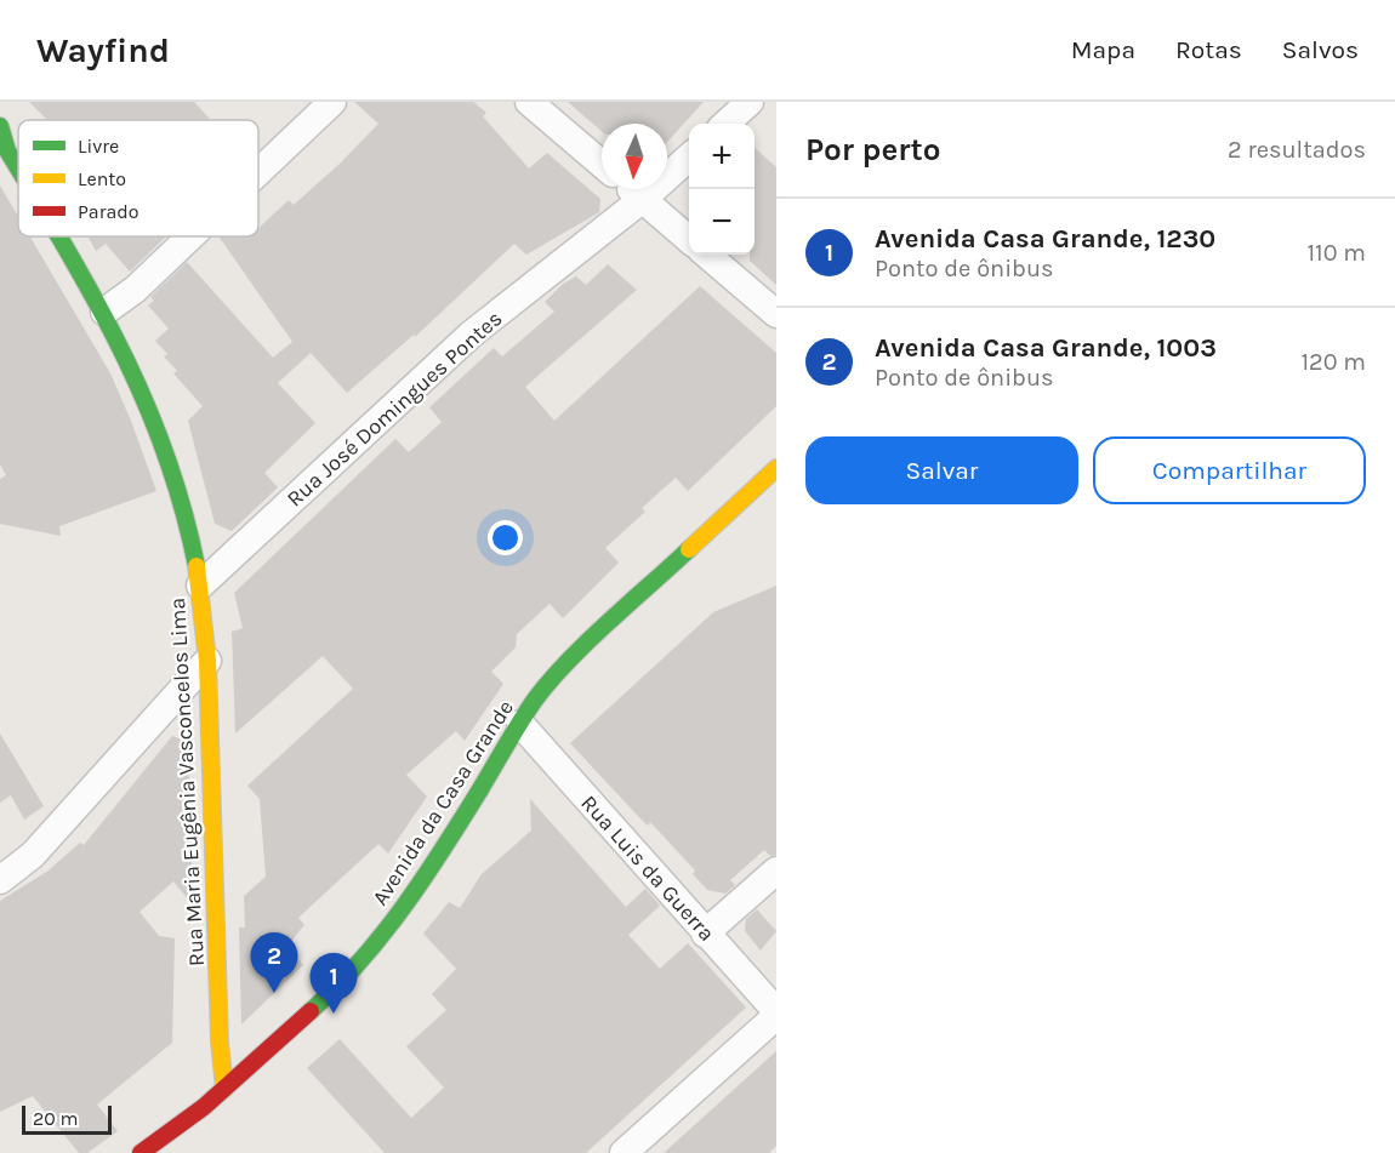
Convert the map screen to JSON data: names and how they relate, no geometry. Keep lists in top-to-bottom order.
{
  "streets": {
    "street": [
      "Rua José Domingues Pontes",
      "Rua Maria Eugênia Vasconcelos Lima",
      "Avenida da Casa Grande",
      "Rua Luis da Guerra"
    ]
  },
  "crossings": [
    ["Rua José Domingues Pontes", "Rua Maria Eugênia Vasconcelos Lima"],
    ["Rua Maria Eugênia Vasconcelos Lima", "Avenida da Casa Grande"],
    ["Avenida da Casa Grande", "Rua Luis da Guerra"]
  ],
  "legend": ["Livre", "Lento", "Parado"],
  "scale_bar": "20 m",
  "north": "bottom",
  "page": {
    "header": "Wayfind",
    "nav": ["Mapa", "Rotas", "Salvos"],
    "heading": ["Por perto", "2 resultados"],
    "map_buttons": ["+", "−"],
    "list": [
      {
        "mark": "1",
        "name": "Avenida Casa Grande, 1230",
        "note": "Ponto de ônibus",
        "value": "110 m"
      },
      {
        "mark": "2",
        "name": "Avenida Casa Grande, 1003",
        "note": "Ponto de ônibus",
        "value": "120 m"
      }
    ],
    "buttons": ["Salvar", "Compartilhar"],
    "pins": ["2", "1"],
    "scale": "20 m"
  }
}
